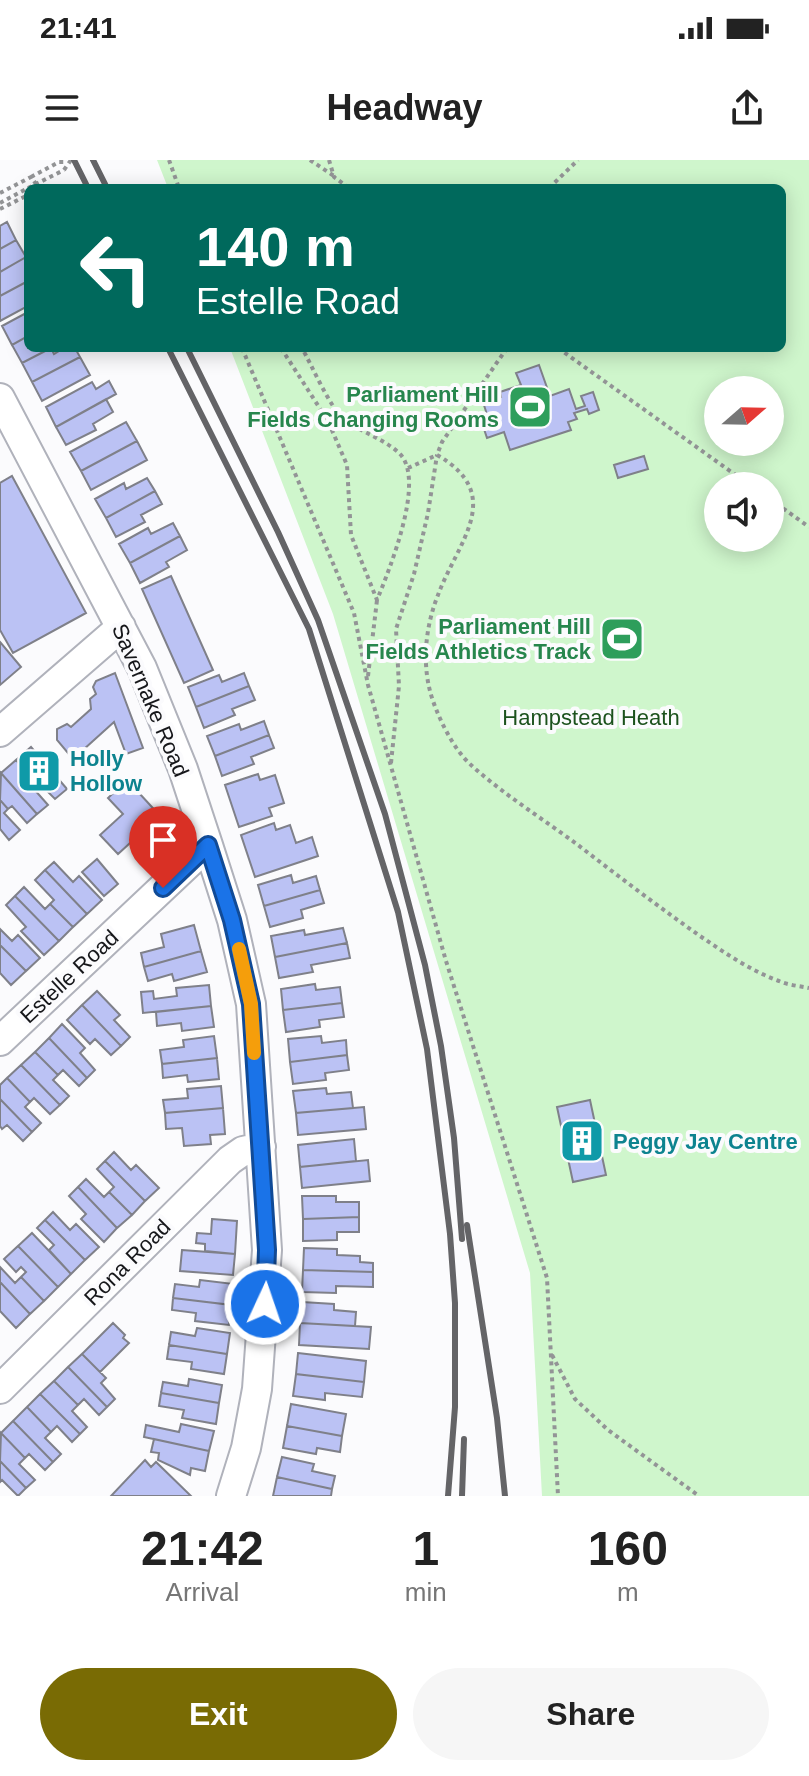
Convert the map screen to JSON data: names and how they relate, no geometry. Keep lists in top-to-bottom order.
{
  "streets": {
    "street": ["Savernake Road", "Estelle Road", "Rona Road"]
  },
  "crossings": [
    ["Savernake Road", "Estelle Road"],
    ["Savernake Road", "Rona Road"]
  ],
  "parks": ["Hampstead Heath"],
  "places": {
    "sports": ["Parliament Hill Fields Changing Rooms", "Parliament Hill Fields Athletics Track"],
    "building": ["Holly Hollow", "Peggy Jay Centre"]
  },
  "north": "right",
  "page": {
    "status": "21:41",
    "header": "Headway",
    "turn": ["140 m", "Estelle Road"],
    "eta": [
      "21:42",
      "Arrival",
      "1",
      "min",
      "160",
      "m"
    ],
    "buttons": ["Exit", "Share"]
  }
}
